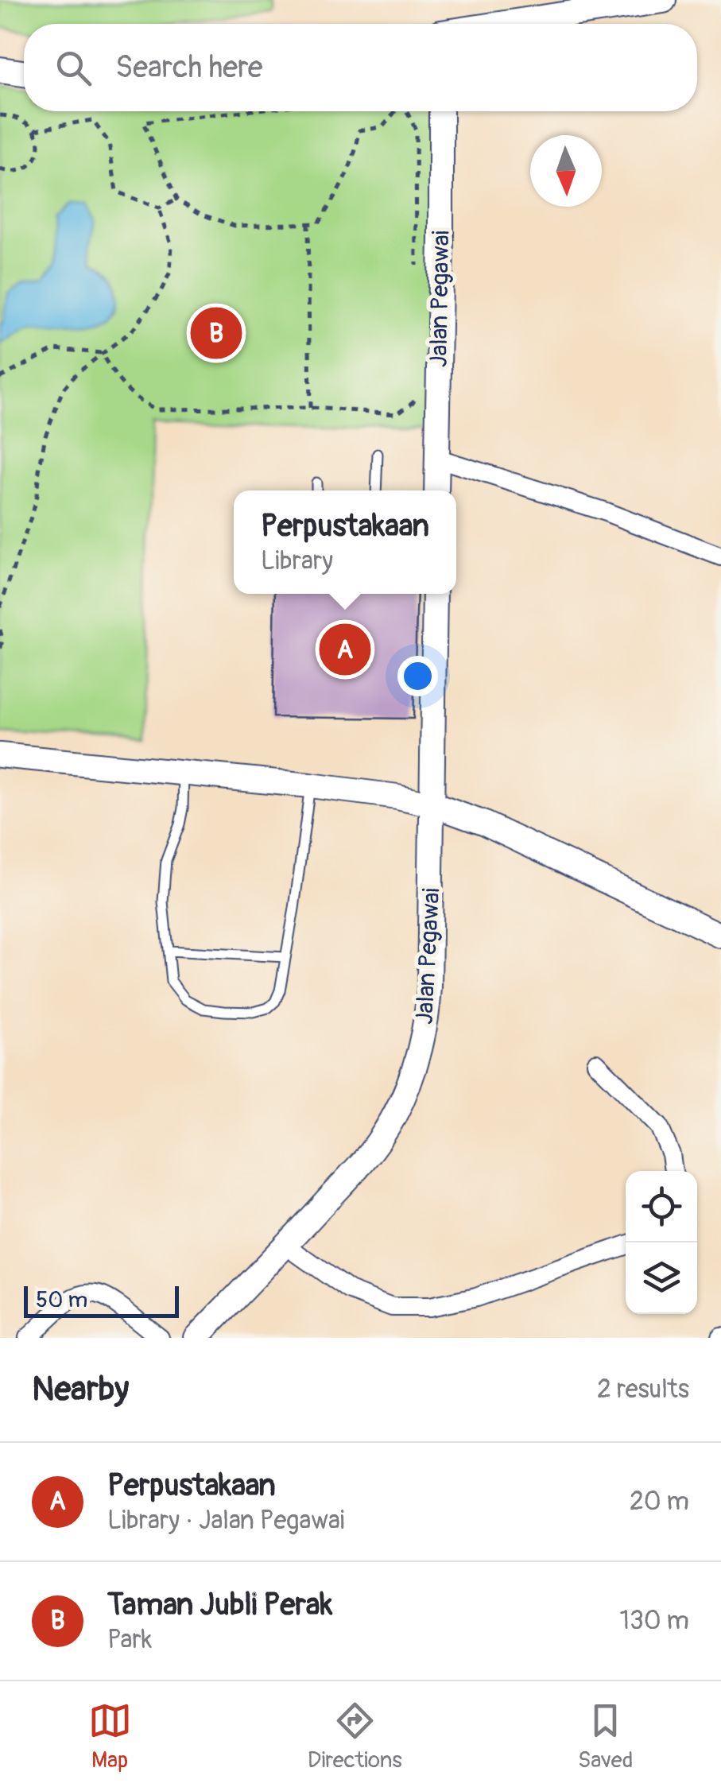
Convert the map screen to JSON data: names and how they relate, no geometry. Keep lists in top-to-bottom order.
{
  "streets": {
    "street": ["Jalan Pegawai"]
  },
  "scale_bar": "50 m",
  "north": "bottom",
  "page": {
    "search": "Search here",
    "pins": ["B", "A"],
    "popup": ["Perpustakaan", "Library"],
    "scale": "50 m",
    "heading": ["Nearby", "2 results"],
    "list": [
      {
        "mark": "A",
        "name": "Perpustakaan",
        "note": "Library · Jalan Pegawai",
        "value": "20 m"
      },
      {
        "mark": "B",
        "name": "Taman Jubli Perak",
        "note": "Park",
        "value": "130 m"
      }
    ],
    "nav": ["Map", "Directions", "Saved"]
  }
}
